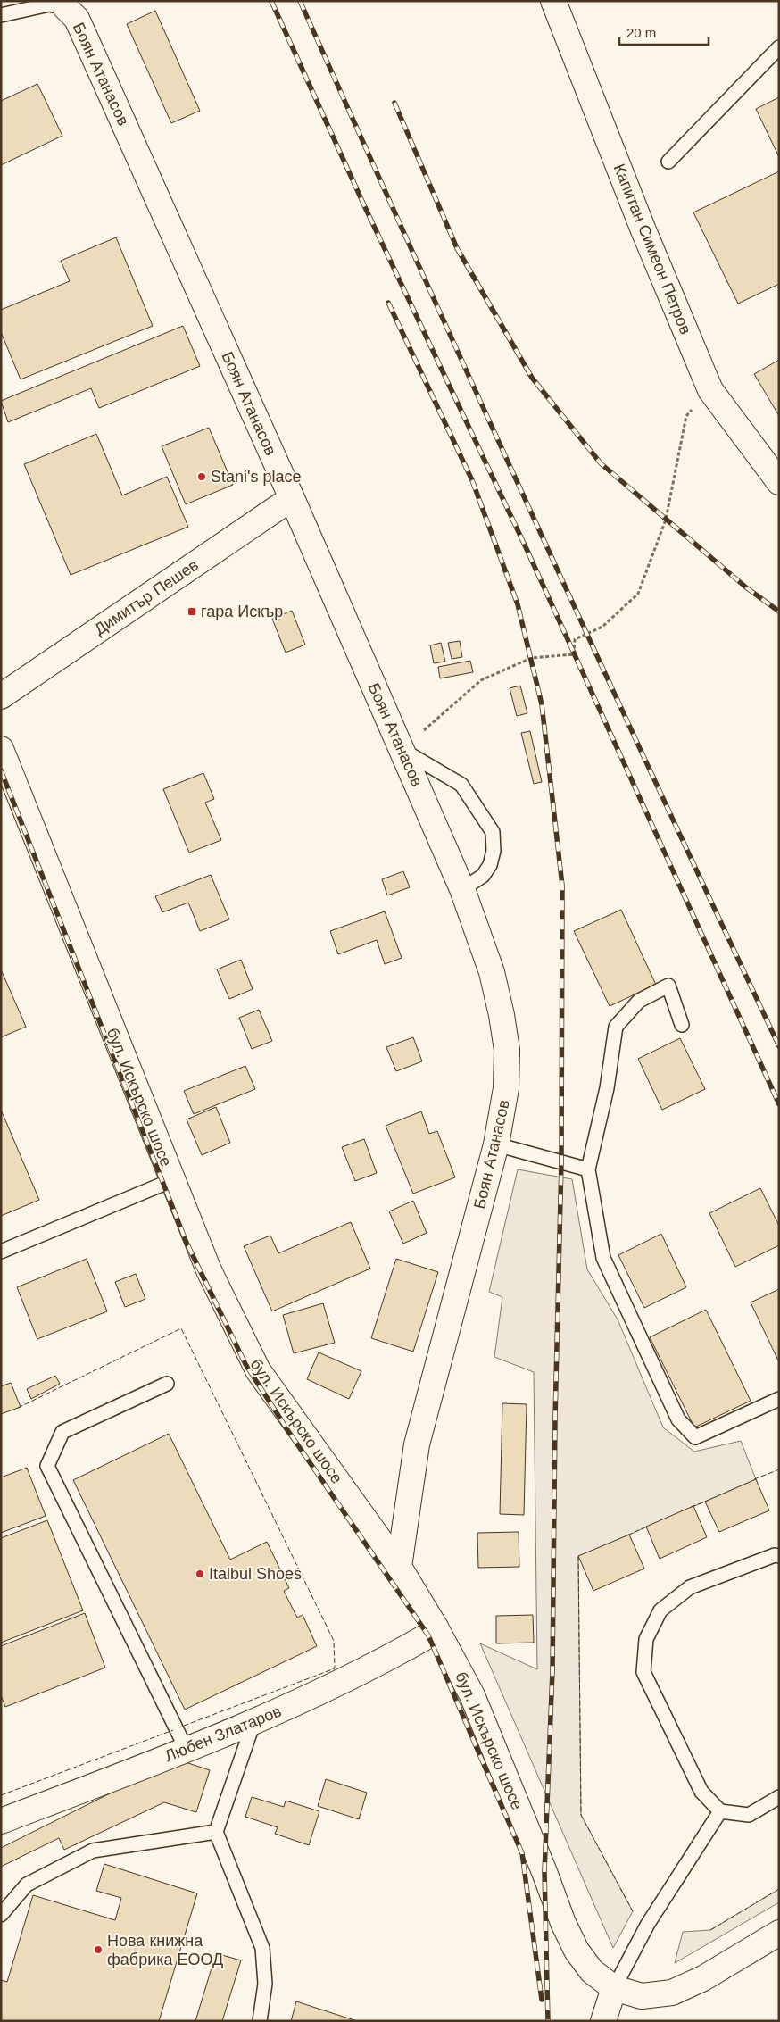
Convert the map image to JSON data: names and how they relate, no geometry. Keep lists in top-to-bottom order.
{
  "streets": {
    "street": [
      "Боян Атанасов",
      "Капитан Симеон Петров",
      "Димитър Пешев",
      "бул. Искърско шосе",
      "Любен Златаров"
    ]
  },
  "crossings": [
    ["Боян Атанасов", "Димитър Пешев"],
    ["Боян Атанасов", "бул. Искърско шосе"],
    ["бул. Искърско шосе", "Любен Златаров"]
  ],
  "places": {
    "other": ["Stani's place", "Italbul Shoes", "Нова книжна фабрика ЕООД"],
    "transit": ["гара Искър"]
  },
  "scale_bar": "20 m"
}
